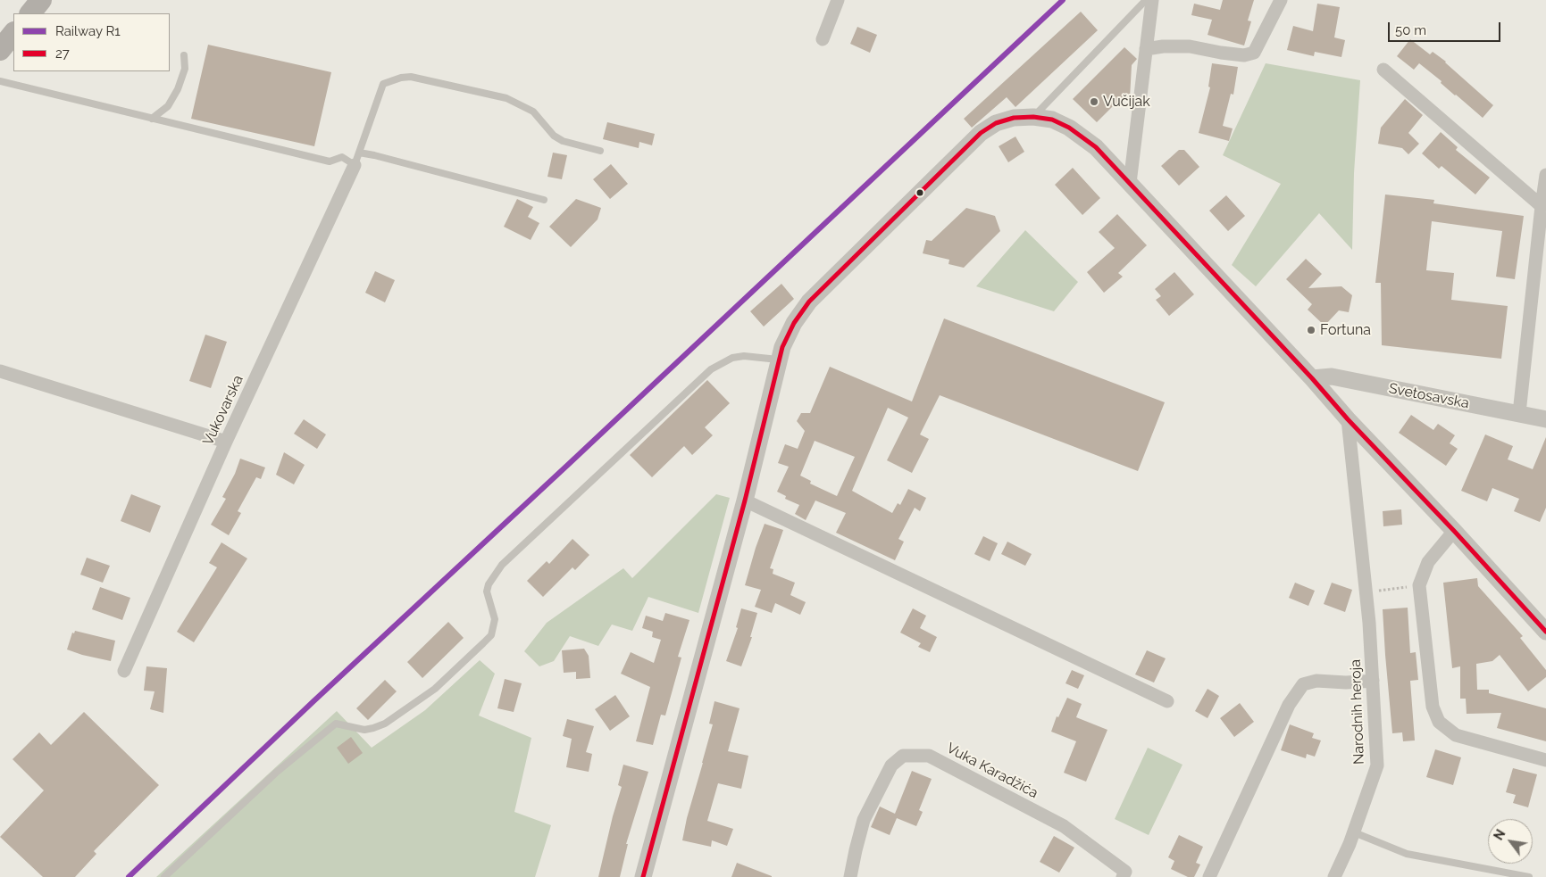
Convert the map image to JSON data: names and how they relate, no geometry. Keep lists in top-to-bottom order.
{
  "streets": {
    "street": [
      "Svetosavska",
      "Vukovarska",
      "Narodnih heroja",
      "Vuka Karadžića"
    ]
  },
  "places": ["Vučijak", "Fortuna"],
  "lines": ["rail line R1", "transit line 27"],
  "legend": ["Railway R1", "27"],
  "scale_bar": "50 m",
  "north": "top left"
}
